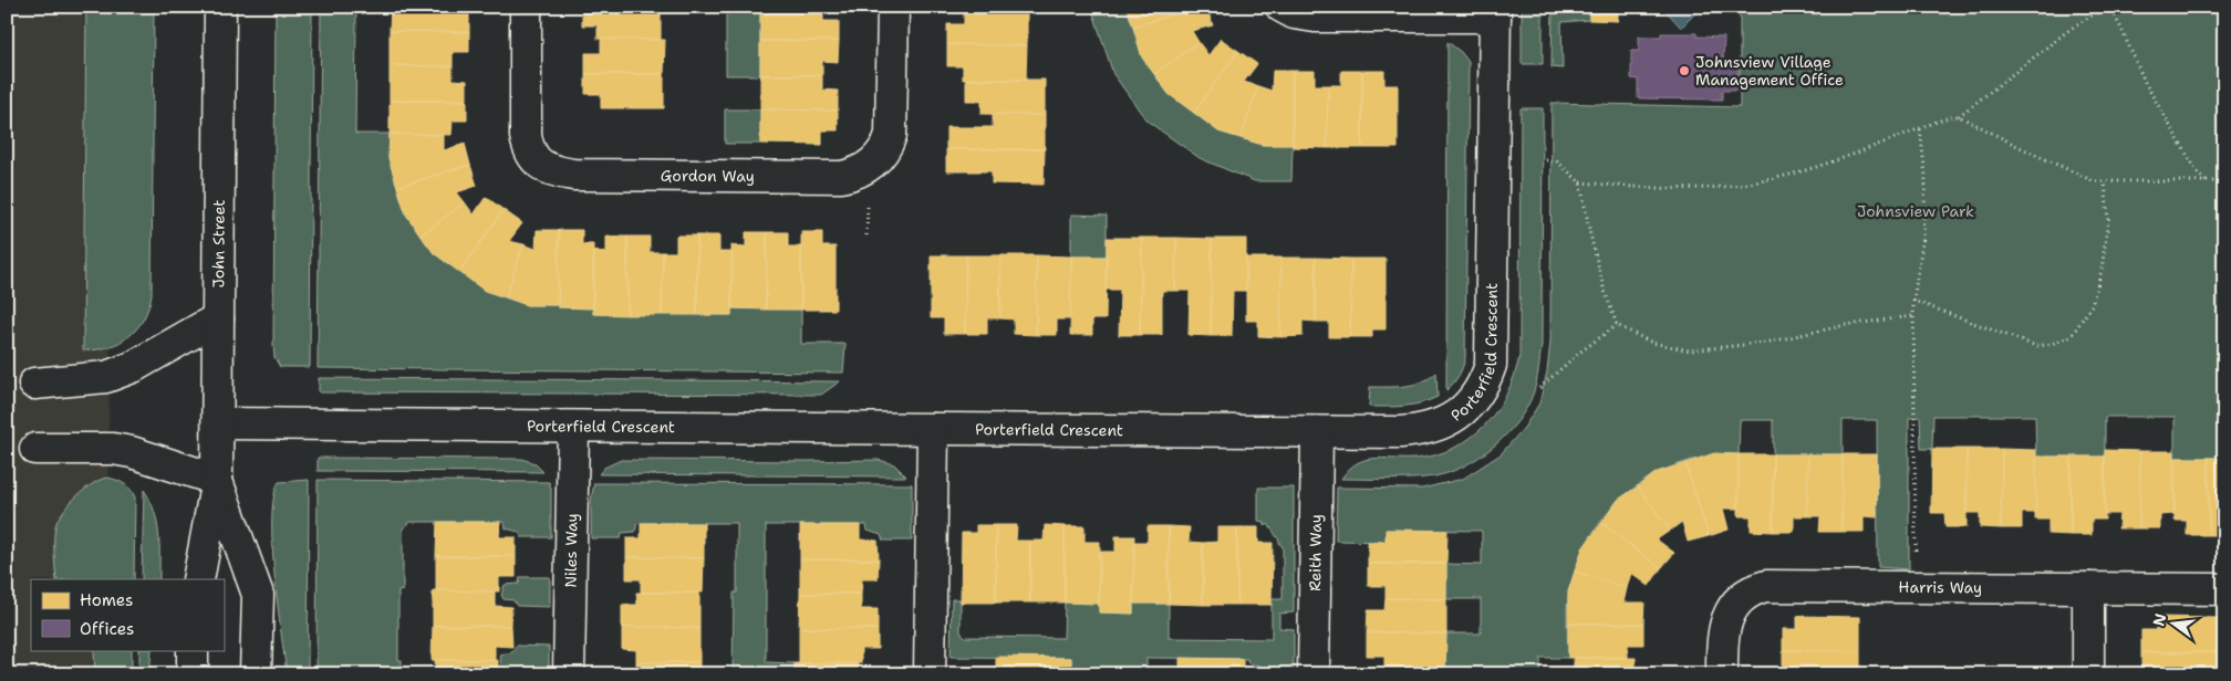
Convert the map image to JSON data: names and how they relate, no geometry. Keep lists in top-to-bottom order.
{
  "streets": {
    "street": [
      "Gordon Way",
      "John Street",
      "Porterfield Crescent",
      "Niles Way",
      "Reith Way",
      "Harris Way"
    ]
  },
  "crossings": [
    ["John Street", "Porterfield Crescent"],
    ["Porterfield Crescent", "Niles Way"],
    ["Porterfield Crescent", "Reith Way"]
  ],
  "parks": ["Johnsview Park"],
  "places": ["Johnsview Village Management Office"],
  "legend": ["Homes", "Offices"],
  "north": "left"
}
